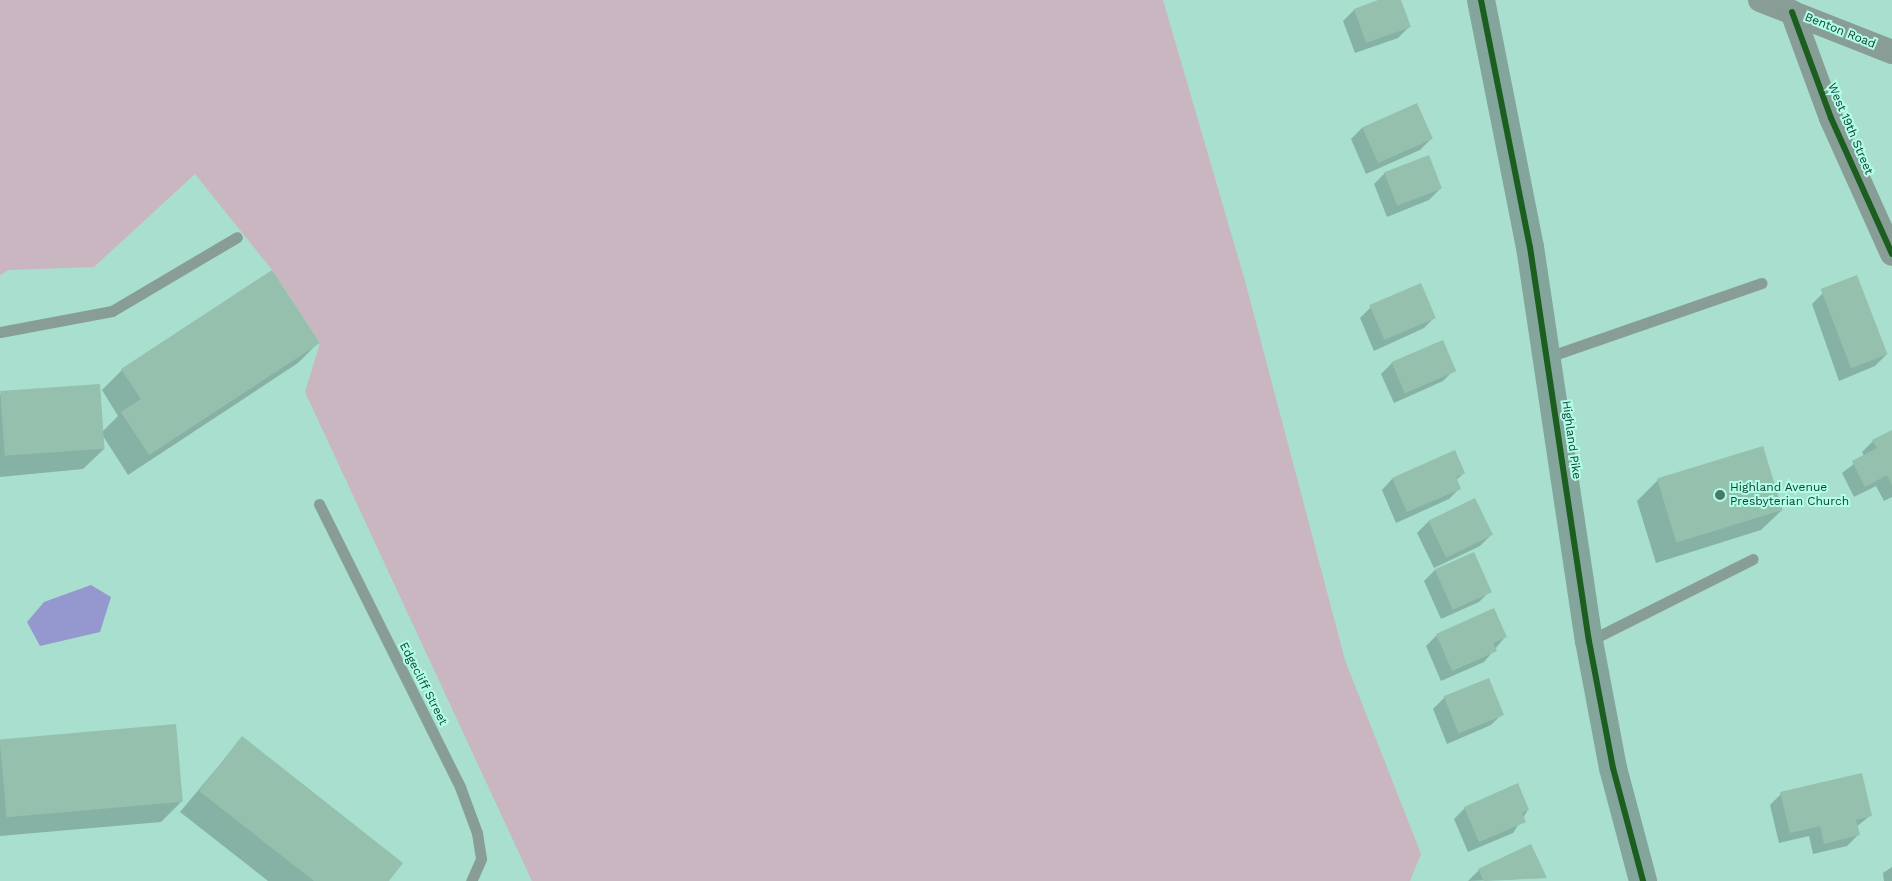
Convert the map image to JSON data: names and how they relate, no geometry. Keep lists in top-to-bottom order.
{
  "streets": {
    "street": ["Benton Road", "West 19th Street", "Highland Pike"],
    "lane": ["Edgecliff Street"]
  },
  "crossings": [
    ["Benton Road", "West 19th Street"]
  ],
  "places": ["Highland Avenue Presbyterian Church"]
}
